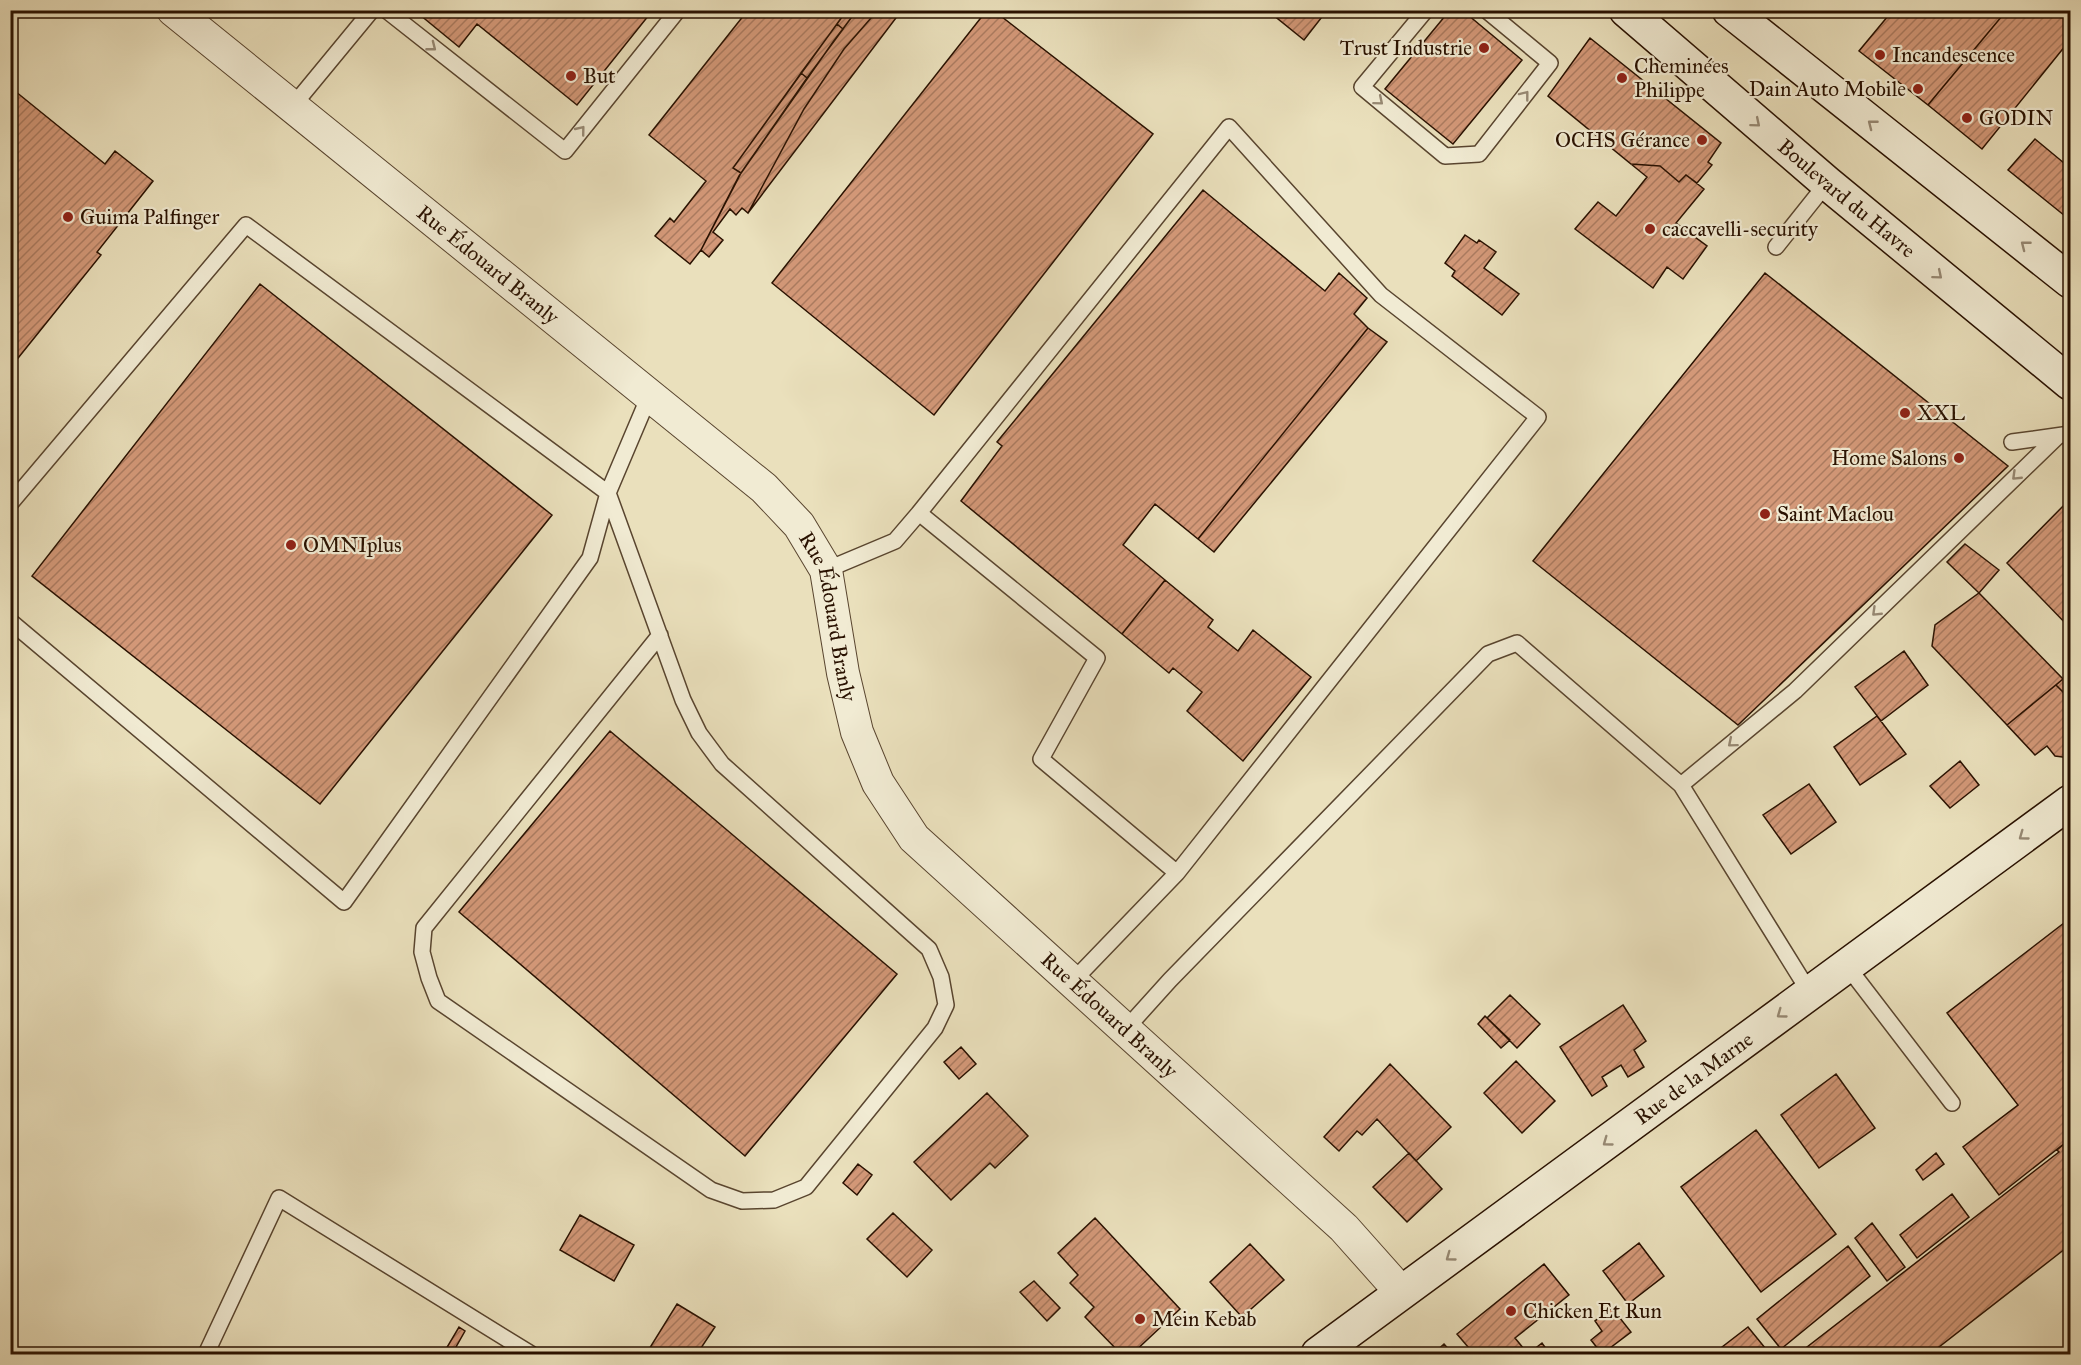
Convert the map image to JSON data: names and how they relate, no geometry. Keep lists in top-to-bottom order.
{
  "streets": {
    "main road": ["Boulevard du Havre", "Rue de la Marne"],
    "street": ["Rue Édouard Branly"]
  },
  "crossings": [
    ["Rue Édouard Branly", "Rue de la Marne"]
  ],
  "one_way": ["Rue de la Marne"],
  "places": [
    "Trust Industrie",
    "Incandescence",
    "But",
    "Cheminées Philippe",
    "Dain Auto Mobile",
    "GODIN",
    "OCHS Gérance",
    "Guima Palfinger",
    "caccavelli-security",
    "XXL",
    "Home Salons",
    "Saint Maclou",
    "OMNIplus",
    "Chicken Et Run",
    "Mein Kebab"
  ]
}
